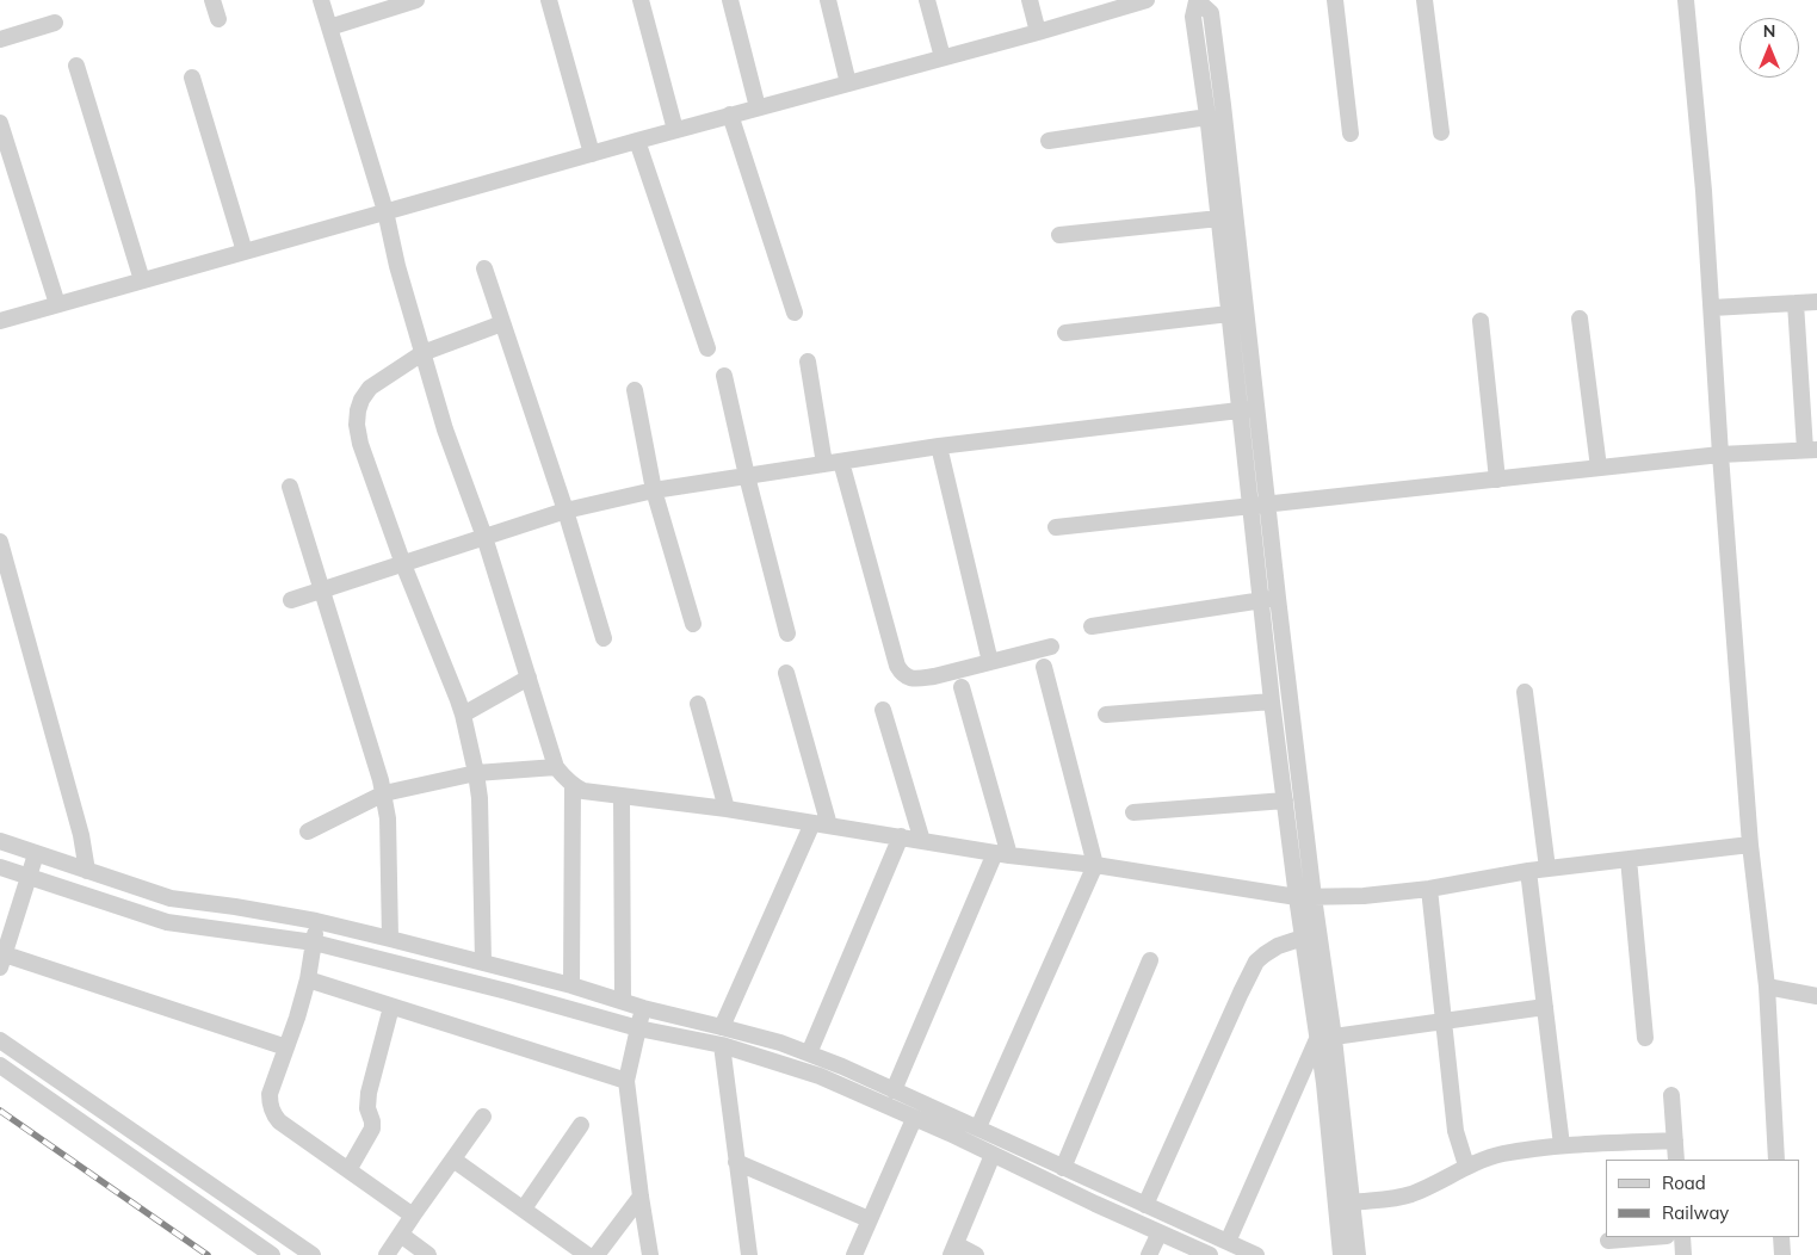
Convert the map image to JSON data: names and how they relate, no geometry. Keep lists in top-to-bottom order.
{
  "legend": ["Road", "Railway"],
  "north": "top"
}
